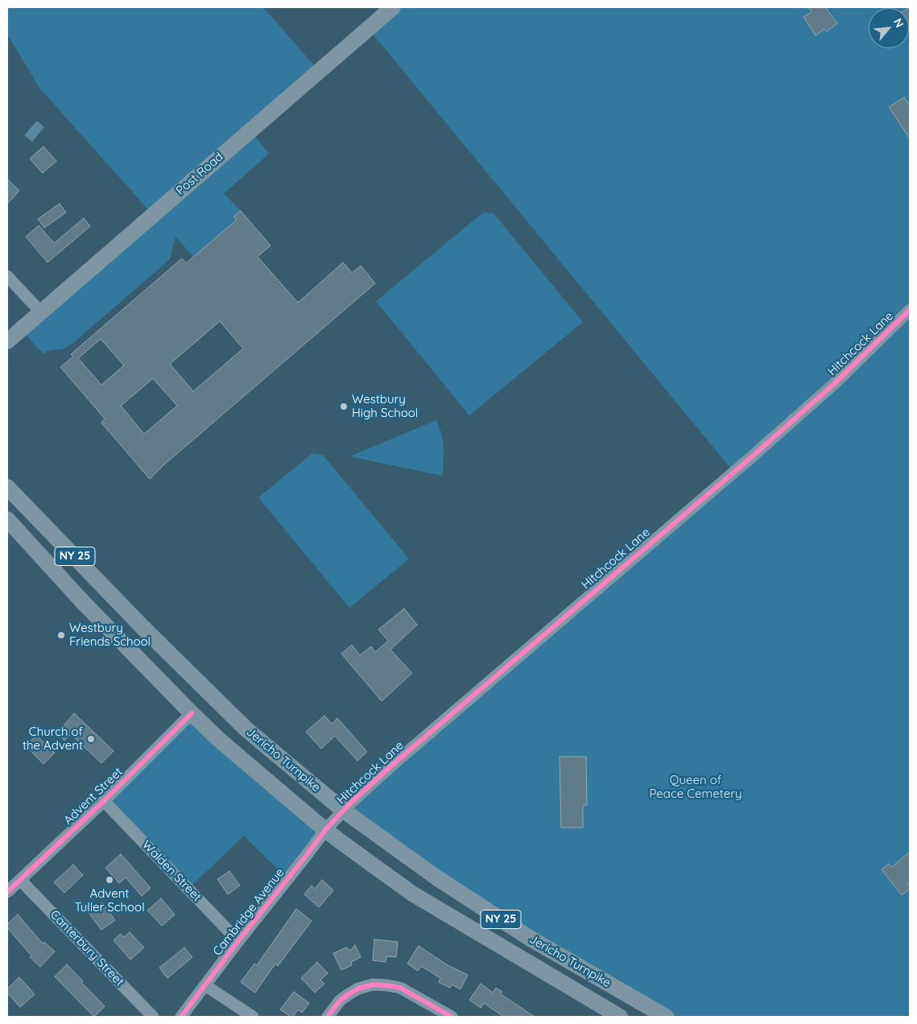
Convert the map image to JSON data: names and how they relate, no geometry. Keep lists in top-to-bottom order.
{
  "streets": {
    "main road": ["Post Road", "NY 25", "Jericho Turnpike"],
    "street": [
      "Hitchcock Lane",
      "Advent Street",
      "Walden Street",
      "Cambridge Avenue",
      "Canterbury Street"
    ]
  },
  "crossings": [
    ["Hitchcock Lane", "Jericho Turnpike"],
    ["Hitchcock Lane", "Cambridge Avenue"],
    ["Jericho Turnpike", "Advent Street"],
    ["Jericho Turnpike", "Cambridge Avenue"],
    ["Advent Street", "Walden Street"],
    ["Advent Street", "Canterbury Street"],
    ["Walden Street", "Cambridge Avenue"]
  ],
  "parks": ["Queen of Peace Cemetery"],
  "places": [
    "Westbury High School",
    "Westbury Friends School",
    "Church of the Advent",
    "Advent Tuller School"
  ],
  "north": "top right"
}
